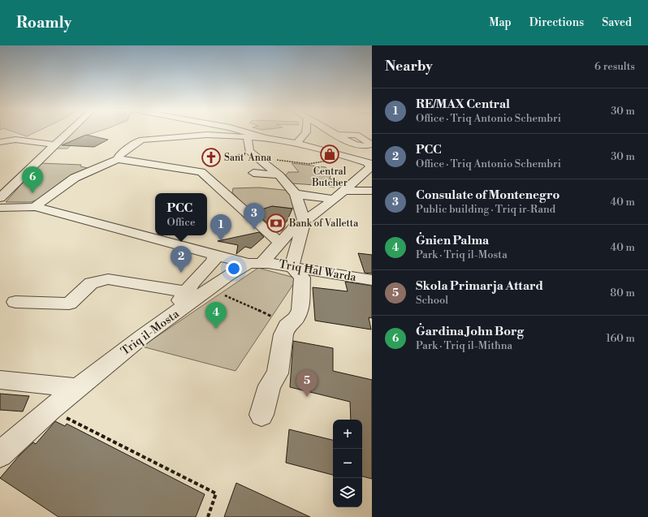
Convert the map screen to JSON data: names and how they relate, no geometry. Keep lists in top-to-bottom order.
{
  "streets": {
    "street": ["Triq Ħal Warda", "Triq il-Mosta"]
  },
  "crossings": [
    ["Triq Ħal Warda", "Triq il-Mosta"]
  ],
  "places": {
    "shop": ["Central Butcher"],
    "church": ["Sant' Anna"],
    "bank": ["Bank of Valletta"]
  },
  "page": {
    "header": "Roamly",
    "nav": ["Map", "Directions", "Saved"],
    "heading": ["Nearby", "6 results"],
    "list": [
      {
        "mark": "1",
        "name": "RE/MAX Central",
        "note": "Office · Triq Antonio Schembri",
        "value": "30 m"
      },
      {
        "mark": "2",
        "name": "PCC",
        "note": "Office · Triq Antonio Schembri",
        "value": "30 m"
      },
      {
        "mark": "3",
        "name": "Consulate of Montenegro",
        "note": "Public building · Triq ir-Rand",
        "value": "40 m"
      },
      {
        "mark": "4",
        "name": "Ġnien Palma",
        "note": "Park · Triq il-Mosta",
        "value": "40 m"
      },
      {
        "mark": "5",
        "name": "Skola Primarja Attard",
        "note": "School",
        "value": "80 m"
      },
      {
        "mark": "6",
        "name": "Ġardina John Borg",
        "note": "Park · Triq il-Mitħna",
        "value": "160 m"
      }
    ],
    "pins": [
      "6",
      "3",
      "1",
      "2",
      "4",
      "5"
    ],
    "popup": ["PCC", "Office"],
    "map_buttons": ["+", "−"]
  }
}
